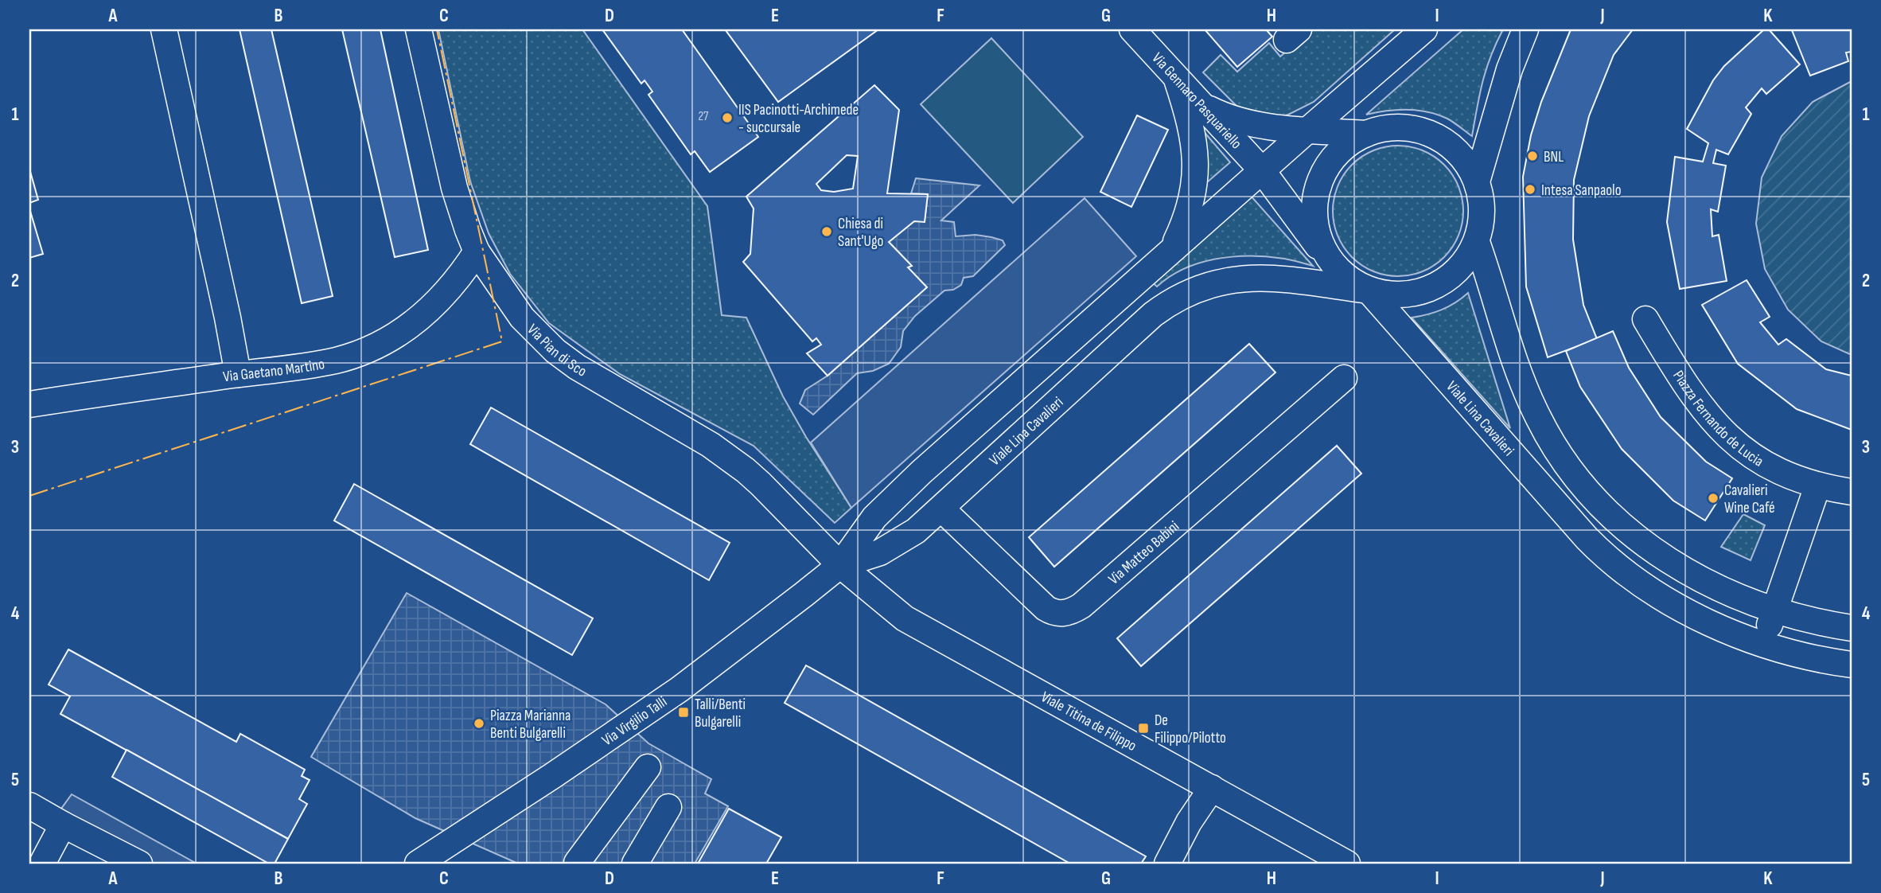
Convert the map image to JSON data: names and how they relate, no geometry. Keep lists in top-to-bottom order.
{
  "streets": {
    "street": [
      "Via Gennaro Pasquariello",
      "Via Pian di Sco",
      "Via Gaetano Martino",
      "Piazza Fernando de Lucia",
      "Viale Lina Cavalieri",
      "Via Matteo Babini",
      "Via Virgilio Talli",
      "Viale Titina de Filippo"
    ]
  },
  "crossings": [
    ["Via Gennaro Pasquariello", "Viale Lina Cavalieri"],
    ["Via Pian di Sco", "Via Gaetano Martino"],
    ["Via Pian di Sco", "Viale Lina Cavalieri"],
    ["Via Pian di Sco", "Via Virgilio Talli"],
    ["Via Pian di Sco", "Viale Titina de Filippo"],
    ["Viale Lina Cavalieri", "Via Matteo Babini"],
    ["Viale Lina Cavalieri", "Via Virgilio Talli"],
    ["Viale Lina Cavalieri", "Viale Titina de Filippo"],
    ["Via Virgilio Talli", "Viale Titina de Filippo"]
  ],
  "places": {
    "other": [
      "IIS Pacinotti-Archimede - succursale",
      "BNL",
      "Intesa Sanpaolo",
      "Chiesa di Sant'Ugo",
      "Cavalieri Wine Café",
      "Piazza Marianna Benti Bulgarelli"
    ],
    "transit": ["Talli/Benti Bulgarelli", "De Filippo/Pilotto"]
  },
  "house_numbers": ["27"],
  "grid": {
    "columns": [
      "A",
      "B",
      "C",
      "D",
      "E",
      "F",
      "G",
      "H",
      "I",
      "J",
      "K"
    ],
    "rows": [
      "1",
      "2",
      "3",
      "4",
      "5"
    ]
  }
}
